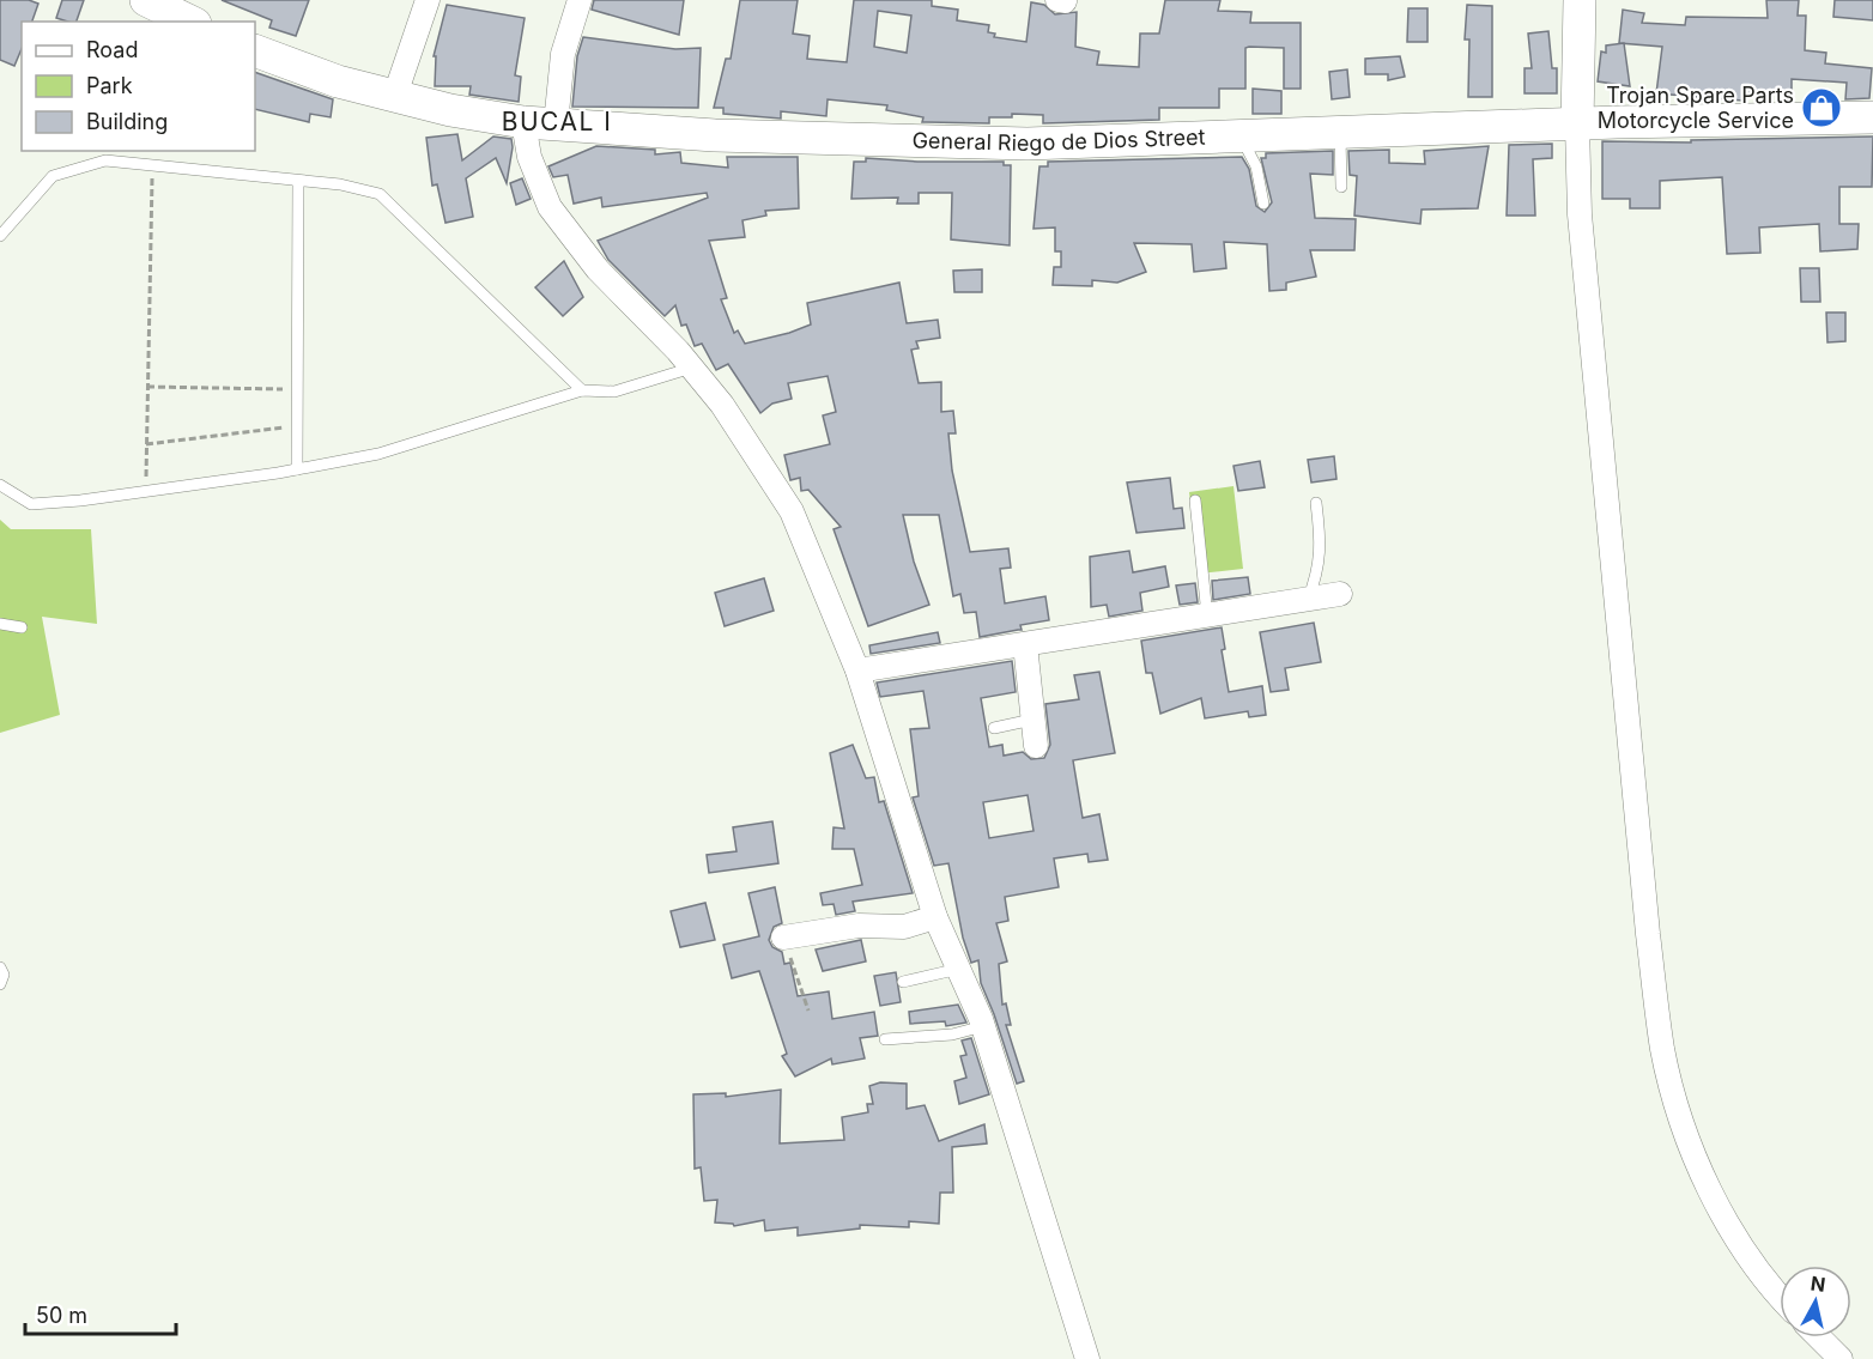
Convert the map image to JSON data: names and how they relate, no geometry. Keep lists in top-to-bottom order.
{
  "streets": {
    "street": ["General Riego de Dios Street"]
  },
  "districts": ["BUCAL I"],
  "places": {
    "shop": ["Trojan Spare Parts Motorcycle Service"]
  },
  "legend": ["Road", "Park", "Building"],
  "scale_bar": "50 m",
  "north": "top"
}
